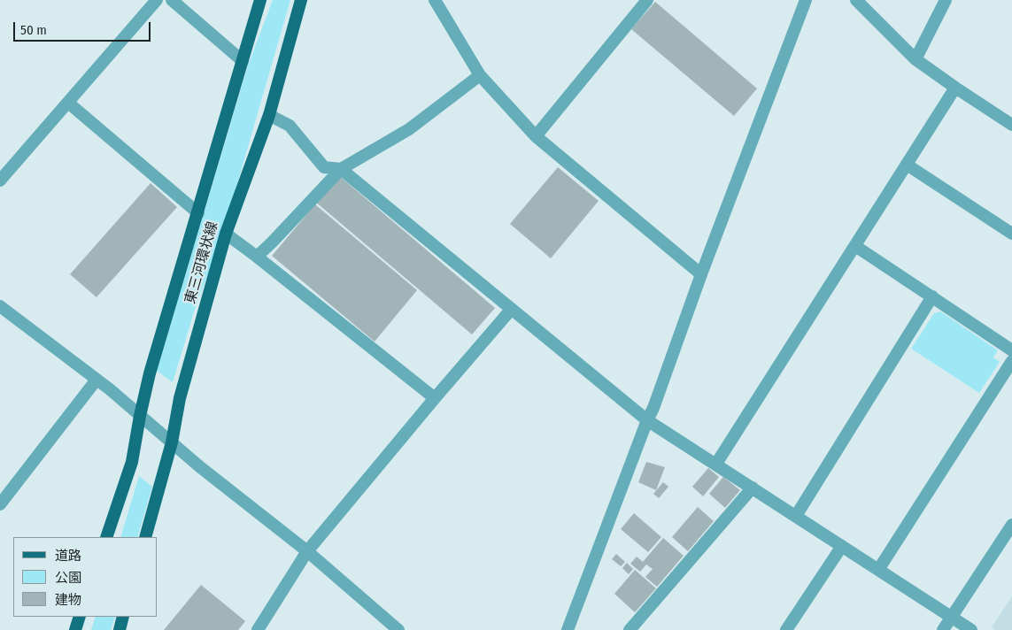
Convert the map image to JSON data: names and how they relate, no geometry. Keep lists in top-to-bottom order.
{
  "streets": {
    "main road": ["東三河環状線"]
  },
  "legend": ["道路", "公園", "建物"],
  "scale_bar": "50 m"
}
